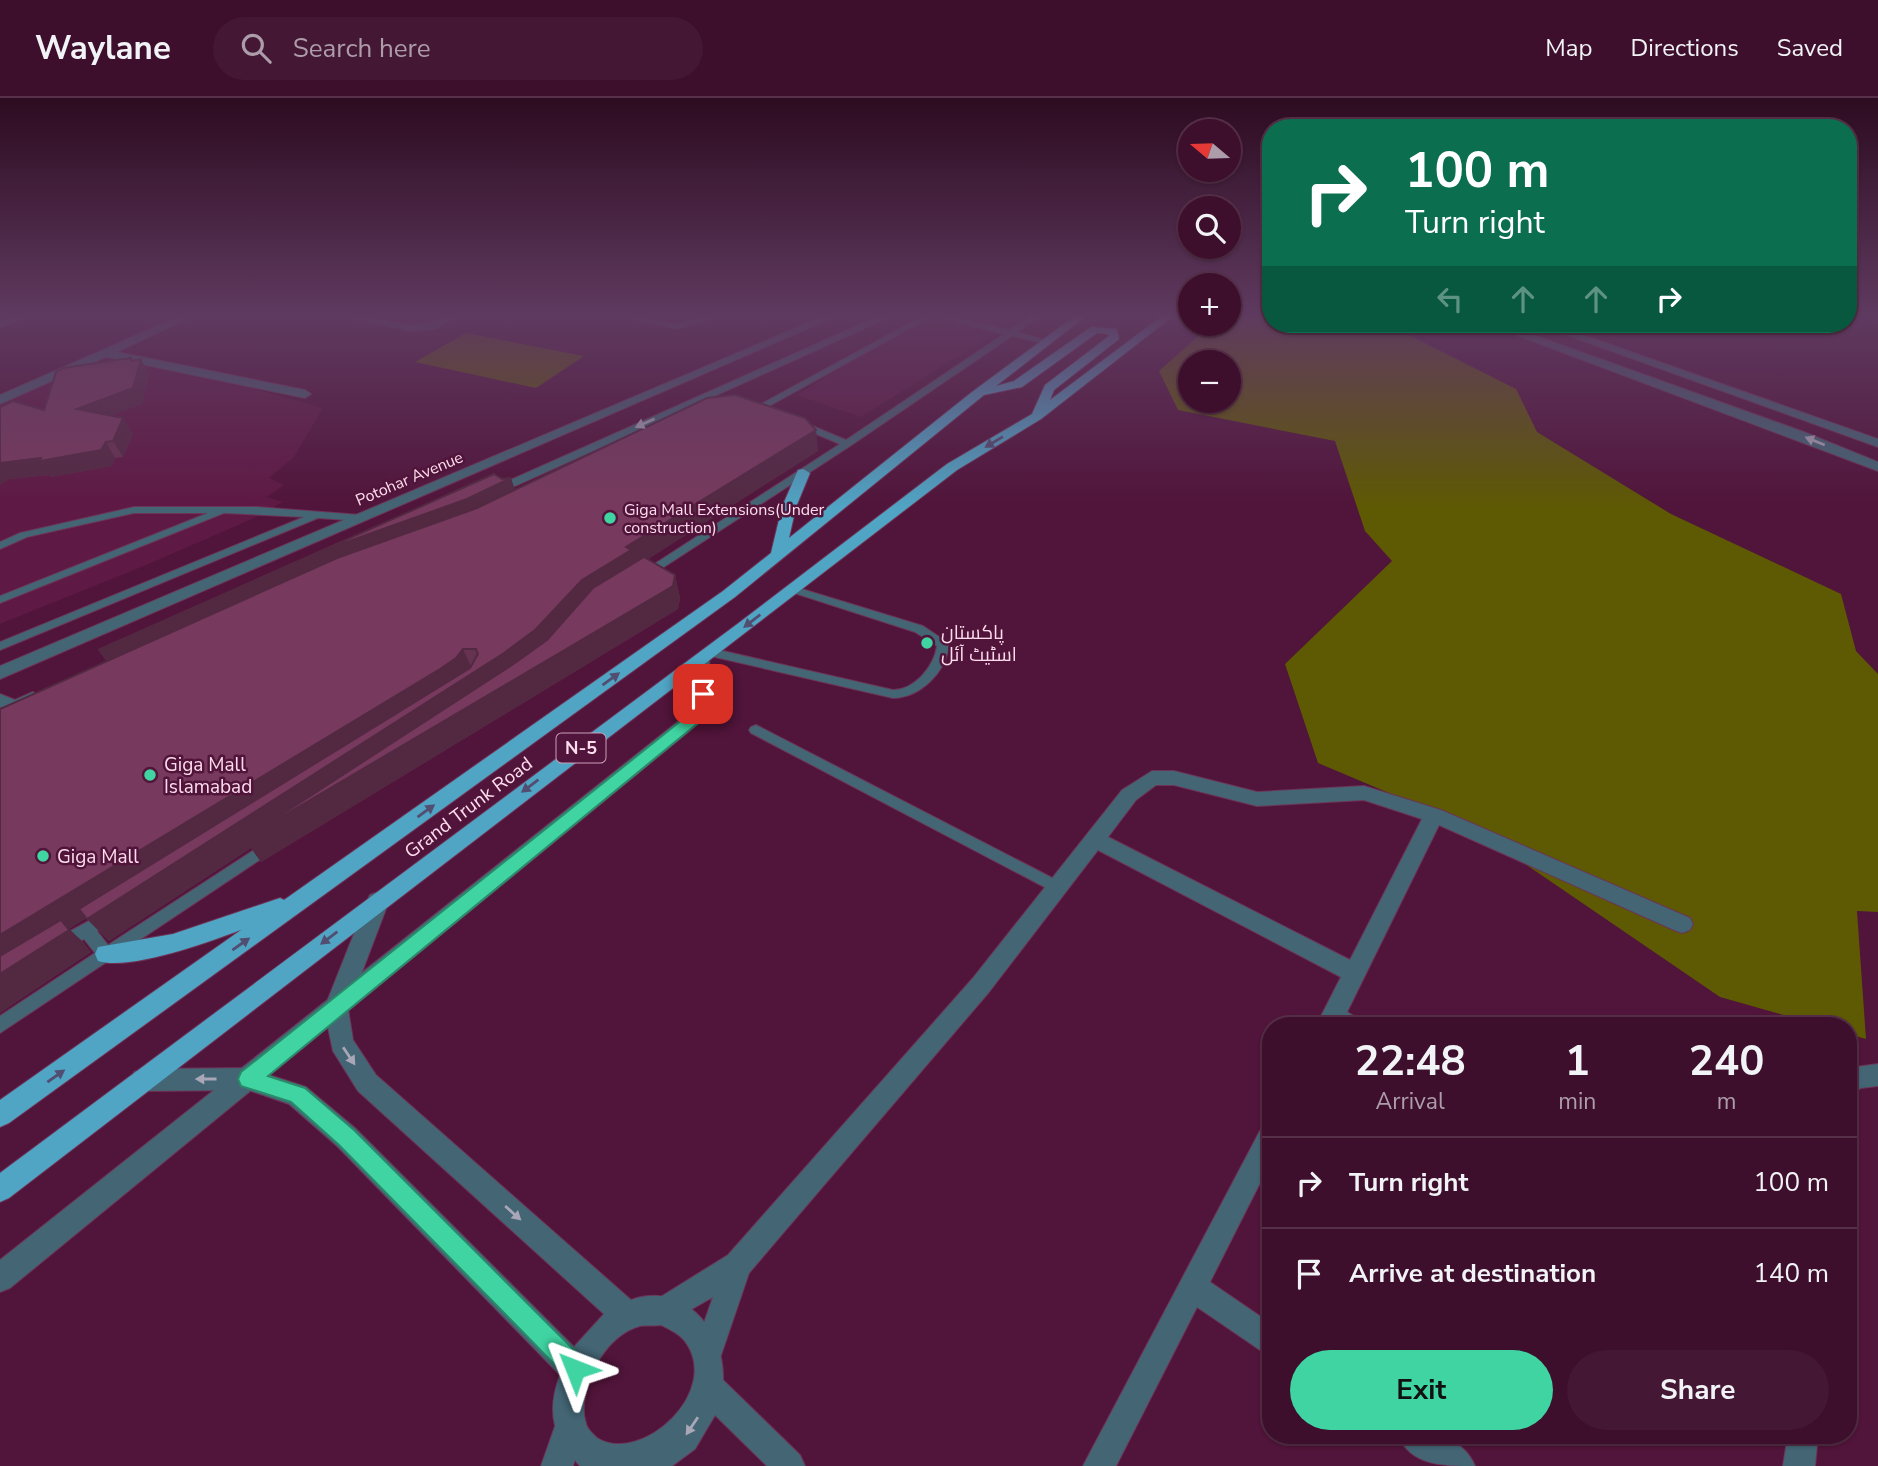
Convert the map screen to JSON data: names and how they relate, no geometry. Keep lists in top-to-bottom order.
{
  "streets": {
    "highway": ["N-5", "Grand Trunk Road"],
    "street": ["Potohar Avenue"]
  },
  "places": [
    "Giga Mall Extensions(Under construction)",
    "پاکستان اسٹیٹ آئل",
    "Giga Mall Islamabad",
    "Giga Mall"
  ],
  "north": "left",
  "page": {
    "header": "Waylane",
    "search": "Search here",
    "nav": ["Map", "Directions", "Saved"],
    "map_buttons": ["+", "−"],
    "turn": ["100 m", "Turn right"],
    "eta": [
      "22:48",
      "Arrival",
      "1",
      "min",
      "240",
      "m"
    ],
    "list": [
      {
        "name": "Turn right",
        "value": "100 m"
      },
      {
        "name": "Arrive at destination",
        "value": "140 m"
      }
    ],
    "buttons": ["Exit", "Share"]
  }
}
